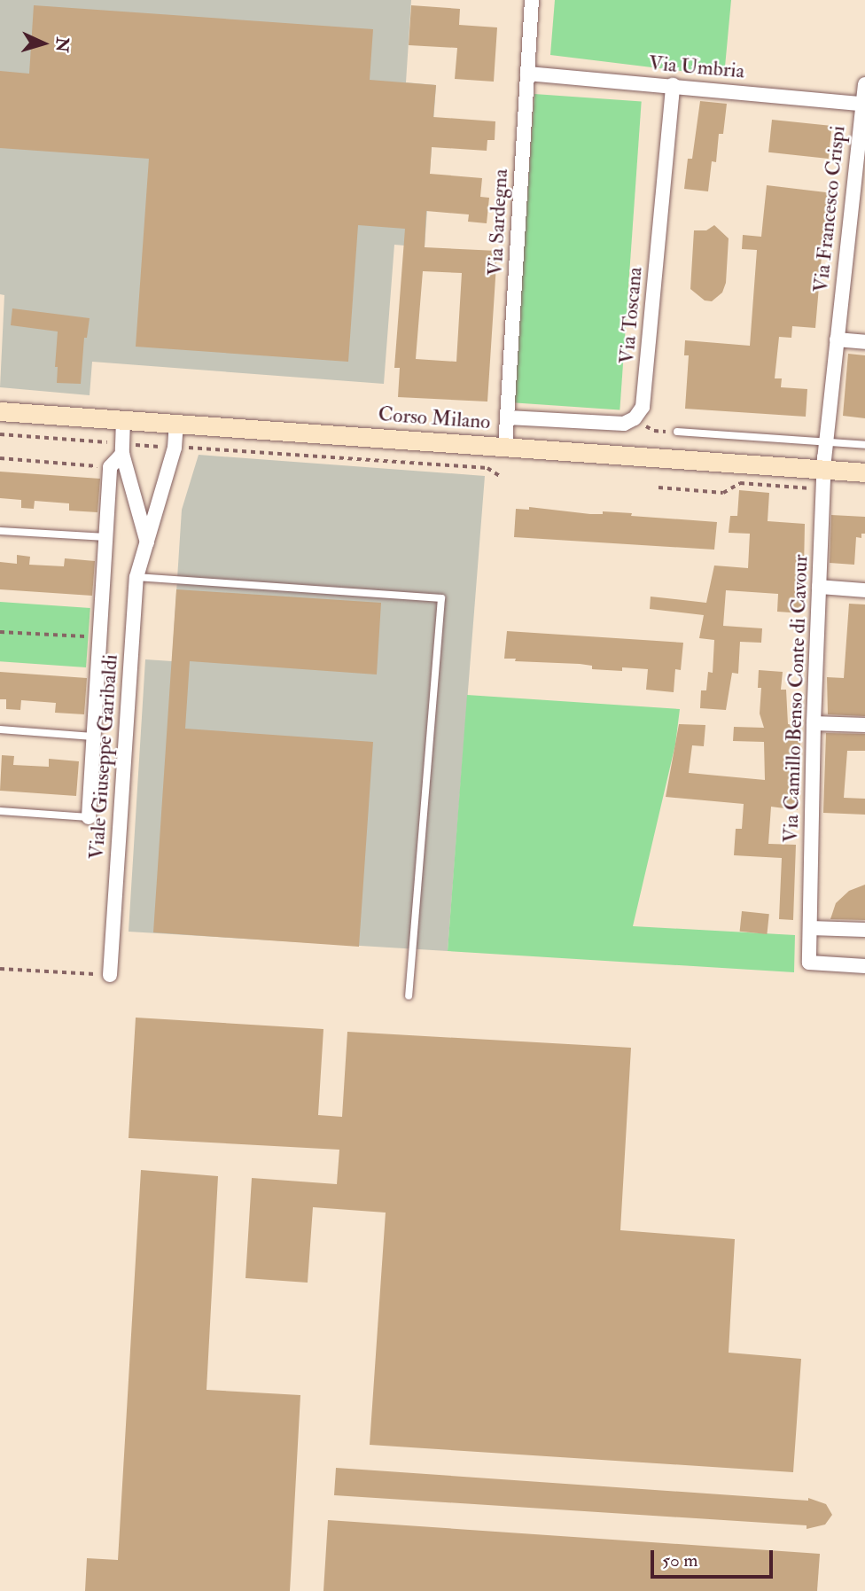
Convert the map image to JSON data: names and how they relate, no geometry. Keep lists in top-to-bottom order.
{
  "streets": {
    "main road": ["Corso Milano"],
    "street": [
      "Via Umbria",
      "Via Francesco Crispi",
      "Via Sardegna",
      "Via Toscana",
      "Via Camillo Benso Conte di Cavour",
      "Viale Giuseppe Garibaldi"
    ]
  },
  "crossings": [
    ["Via Umbria", "Via Francesco Crispi"],
    ["Via Umbria", "Via Sardegna"],
    ["Via Umbria", "Via Toscana"],
    ["Via Francesco Crispi", "Corso Milano"],
    ["Via Francesco Crispi", "Via Camillo Benso Conte di Cavour"],
    ["Via Sardegna", "Corso Milano"],
    ["Corso Milano", "Via Camillo Benso Conte di Cavour"],
    ["Corso Milano", "Viale Giuseppe Garibaldi"]
  ],
  "scale_bar": "50 m",
  "north": "right"
}
